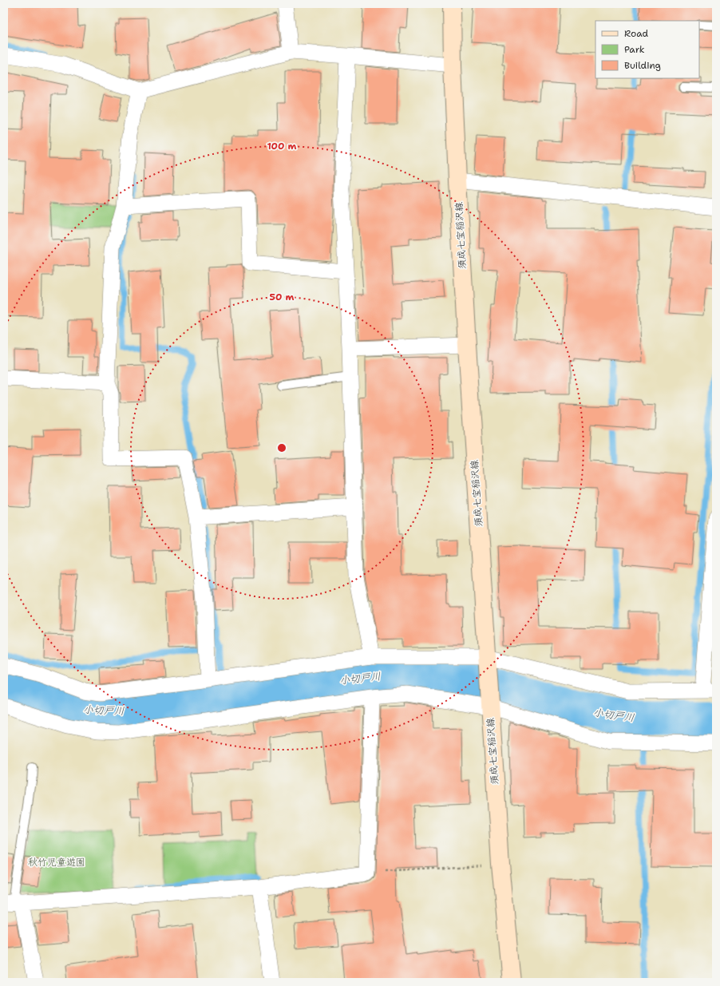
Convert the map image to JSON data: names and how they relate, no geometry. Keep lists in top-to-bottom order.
{
  "streets": {
    "main road": ["須成七宝稲沢線"]
  },
  "water": ["小切戸川"],
  "parks": ["秋竹児童遊園"],
  "legend": ["Road", "Park", "Building"],
  "rings": ["100 m", "50 m"]
}
